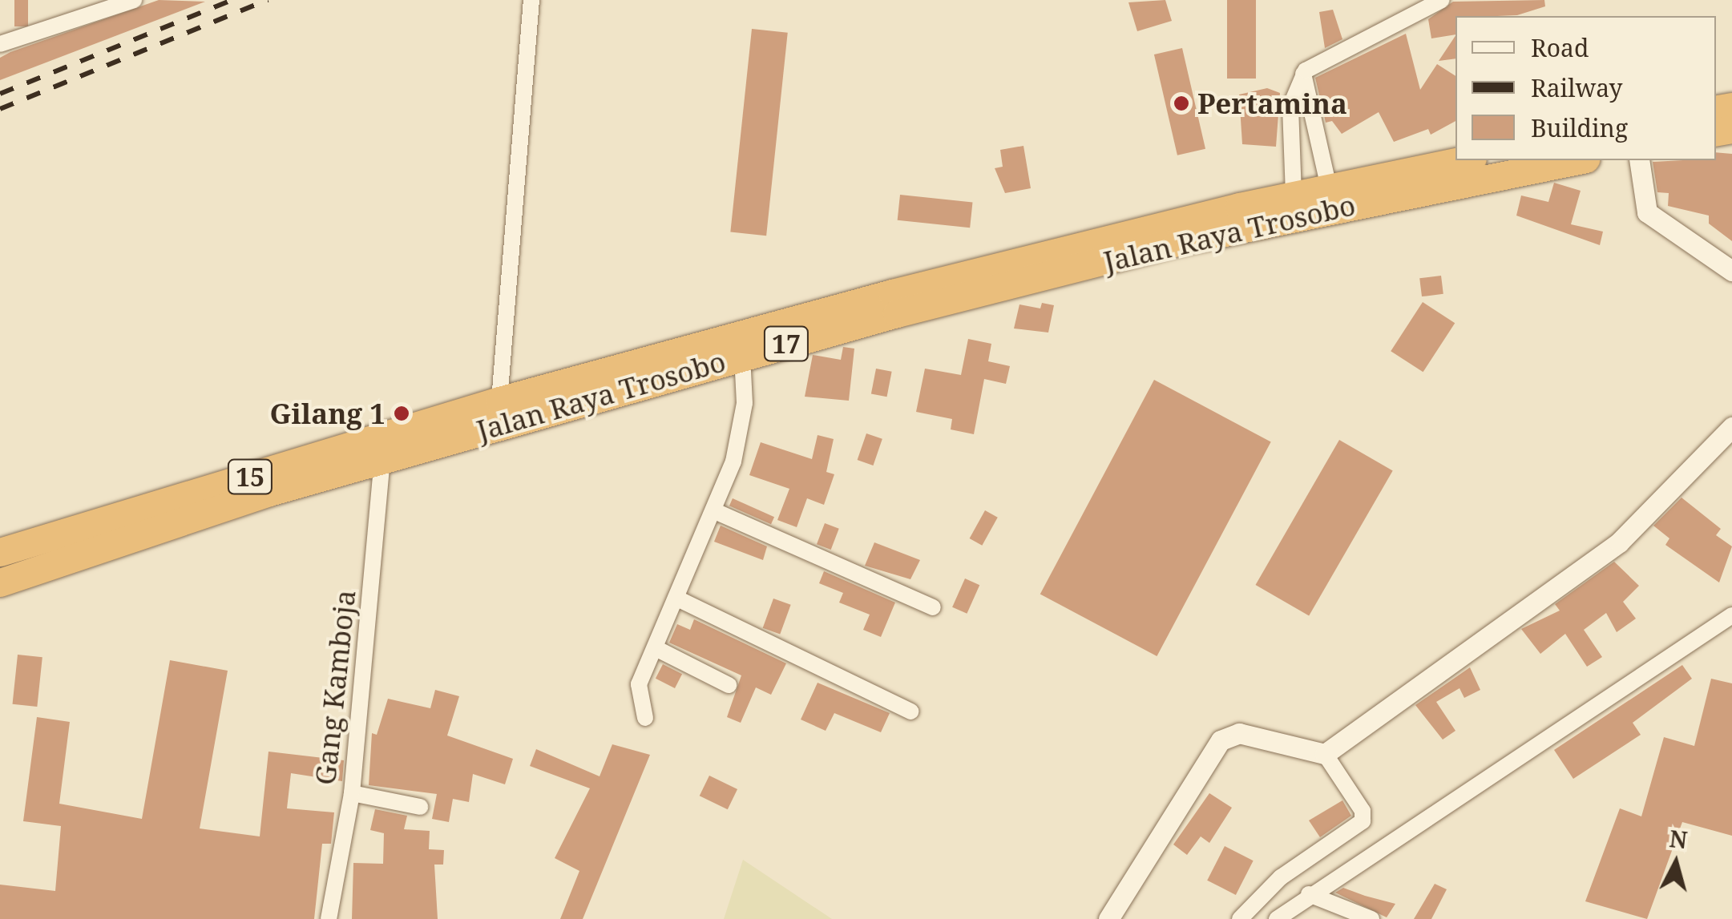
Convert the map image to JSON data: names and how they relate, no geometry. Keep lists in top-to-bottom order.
{
  "streets": {
    "highway": ["Jalan Raya Trosobo", "17", "15"],
    "street": ["Gang Kamboja"]
  },
  "crossings": [
    ["Jalan Raya Trosobo", "Gang Kamboja"]
  ],
  "places": ["Pertamina", "Gilang 1"],
  "legend": ["Road", "Railway", "Building"],
  "north": "top"
}
